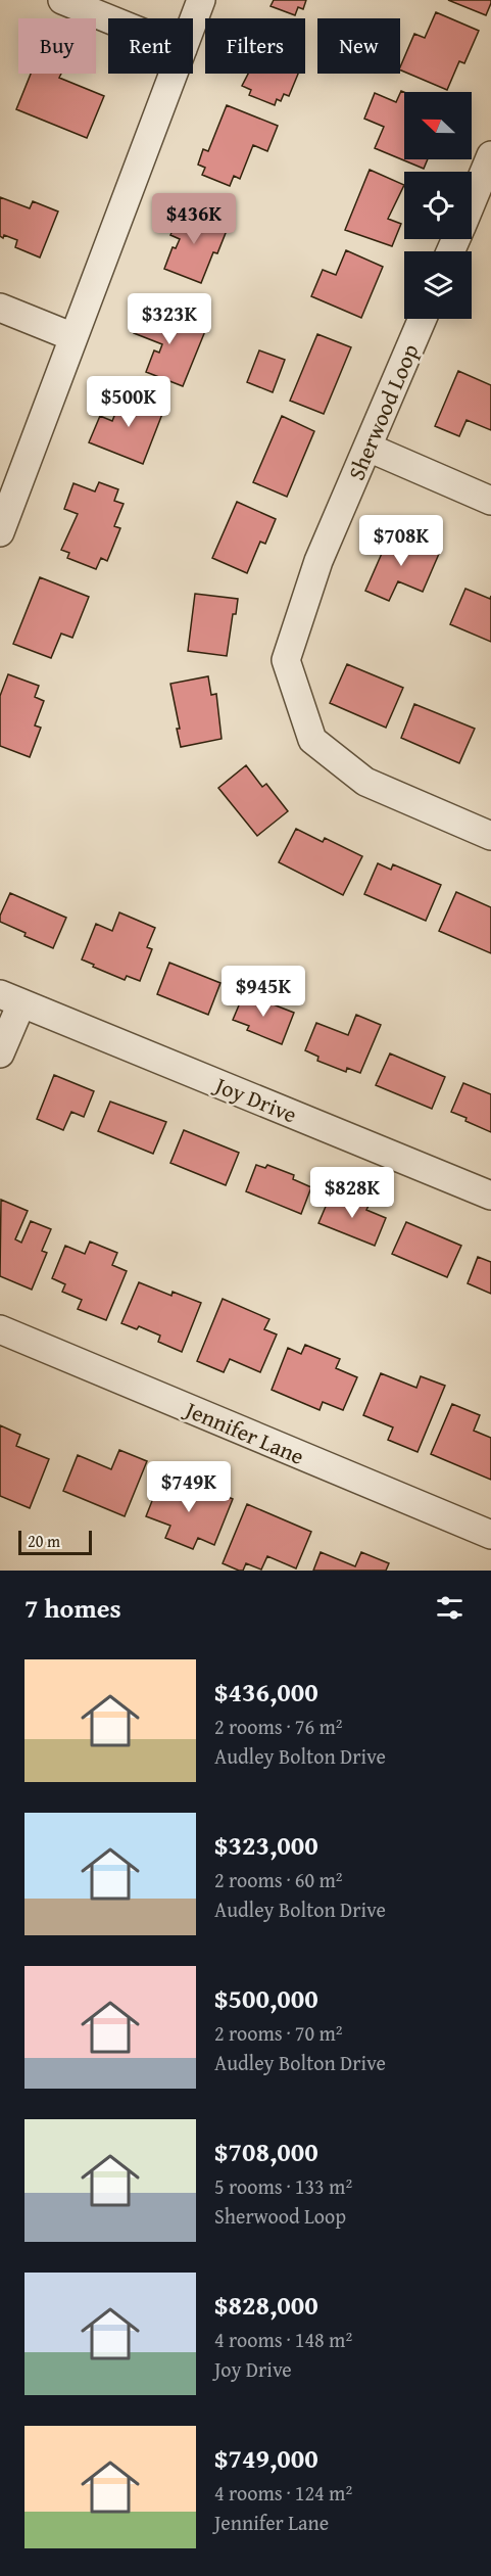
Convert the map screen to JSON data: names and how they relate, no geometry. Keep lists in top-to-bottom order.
{
  "streets": {
    "street": ["Sherwood Loop", "Joy Drive", "Jennifer Lane"]
  },
  "scale_bar": "20 m",
  "north": "left",
  "page": {
    "chip": [
      "Buy",
      "Rent",
      "Filters",
      "New"
    ],
    "price": [
      "$436K",
      "$323K",
      "$500K",
      "$708K",
      "$945K",
      "$828K",
      "$749K"
    ],
    "scale": "20 m",
    "heading": "7 homes",
    "list": [
      {
        "name": "$436,000",
        "note": "2 rooms · 76 m² · Audley Bolton Drive"
      },
      {
        "name": "$323,000",
        "note": "2 rooms · 60 m² · Audley Bolton Drive"
      },
      {
        "name": "$500,000",
        "note": "2 rooms · 70 m² · Audley Bolton Drive"
      },
      {
        "name": "$708,000",
        "note": "5 rooms · 133 m² · Sherwood Loop"
      },
      {
        "name": "$828,000",
        "note": "4 rooms · 148 m² · Joy Drive"
      },
      {
        "name": "$749,000",
        "note": "4 rooms · 124 m² · Jennifer Lane"
      }
    ]
  }
}
